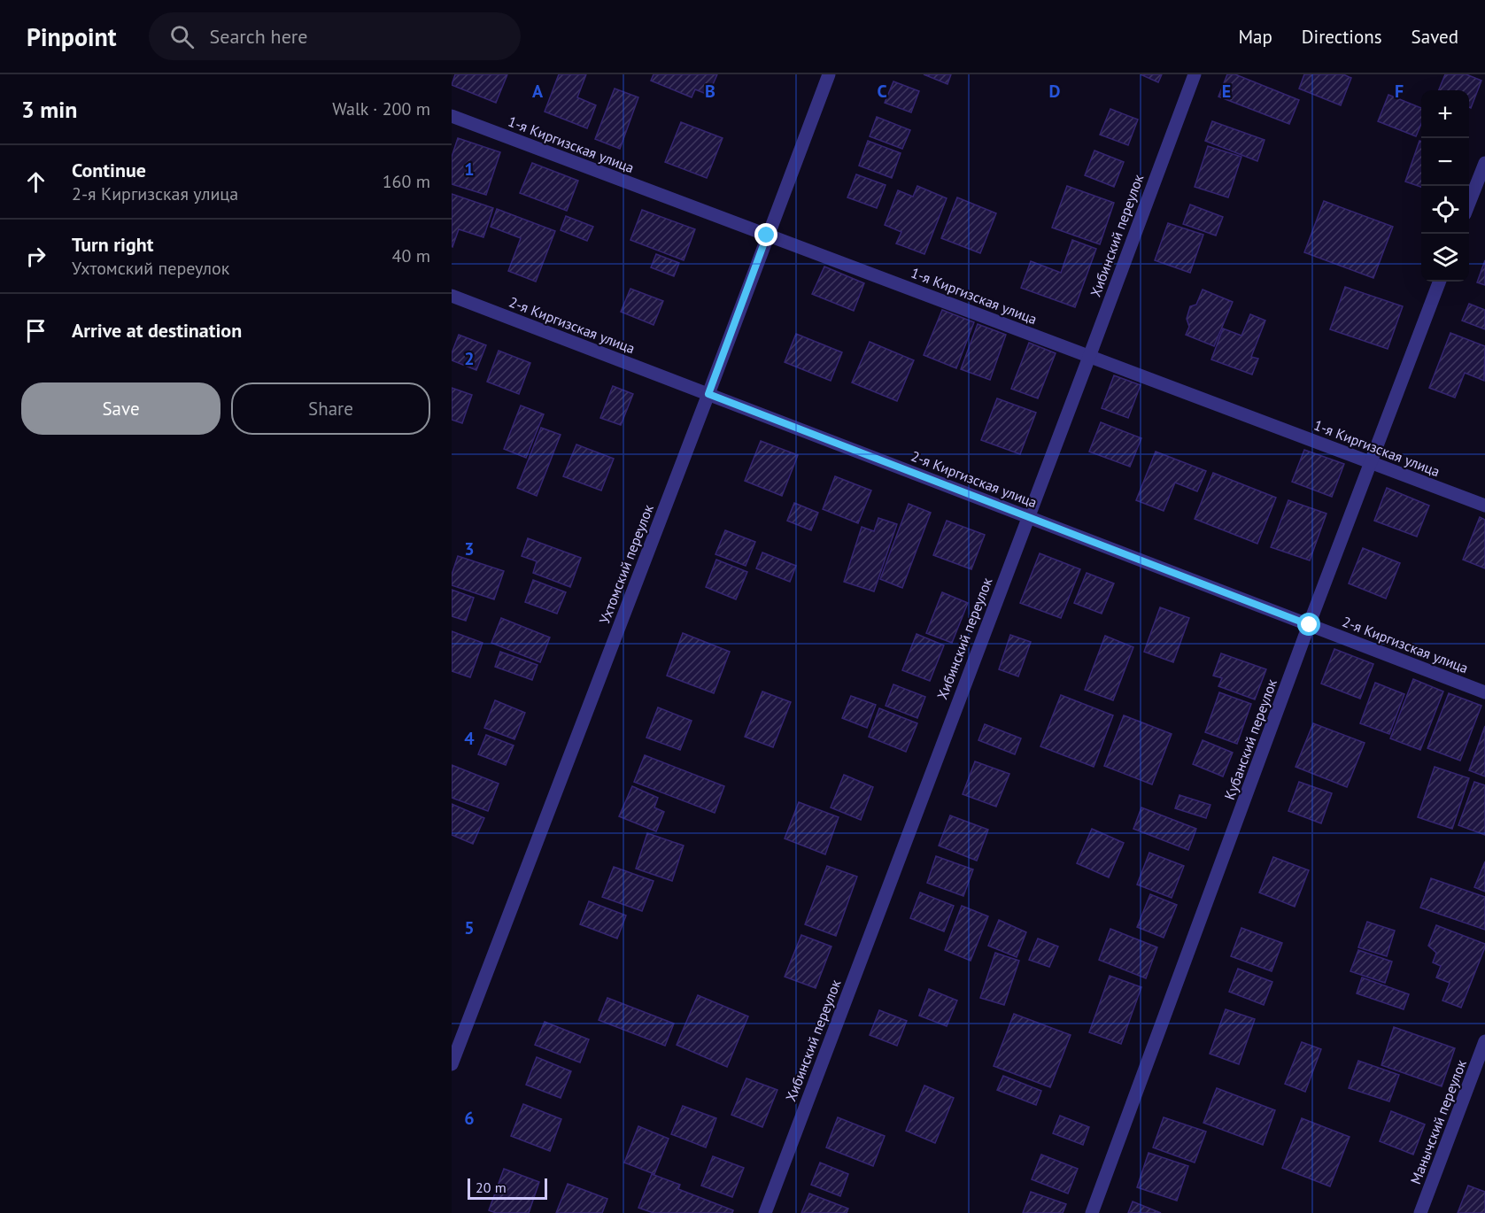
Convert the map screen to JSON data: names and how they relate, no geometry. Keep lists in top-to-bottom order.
{
  "streets": {
    "street": [
      "1-я Киргизская улица",
      "Хибинский переулок",
      "2-я Киргизская улица",
      "Ухтомский переулок",
      "Кубанский переулок",
      "Манычский переулок"
    ]
  },
  "crossings": [
    ["1-я Киргизская улица", "Хибинский переулок"],
    ["1-я Киргизская улица", "Ухтомский переулок"],
    ["1-я Киргизская улица", "Кубанский переулок"],
    ["Хибинский переулок", "2-я Киргизская улица"],
    ["2-я Киргизская улица", "Ухтомский переулок"],
    ["2-я Киргизская улица", "Кубанский переулок"]
  ],
  "scale_bar": "20 m",
  "page": {
    "header": "Pinpoint",
    "search": "Search here",
    "nav": ["Map", "Directions", "Saved"],
    "heading": ["3 min", "Walk · 200 m"],
    "map_buttons": ["+", "−"],
    "list": [
      ["Continue", "2-я Киргизская улица", "160 m"],
      ["Turn right", "Ухтомский переулок", "40 m"],
      "Arrive at destination"
    ],
    "buttons": ["Save", "Share"],
    "scale": "20 m"
  },
  "grid": {
    "columns": [
      "A",
      "B",
      "C",
      "D",
      "E",
      "F"
    ],
    "rows": [
      "1",
      "2",
      "3",
      "4",
      "5",
      "6"
    ]
  }
}
